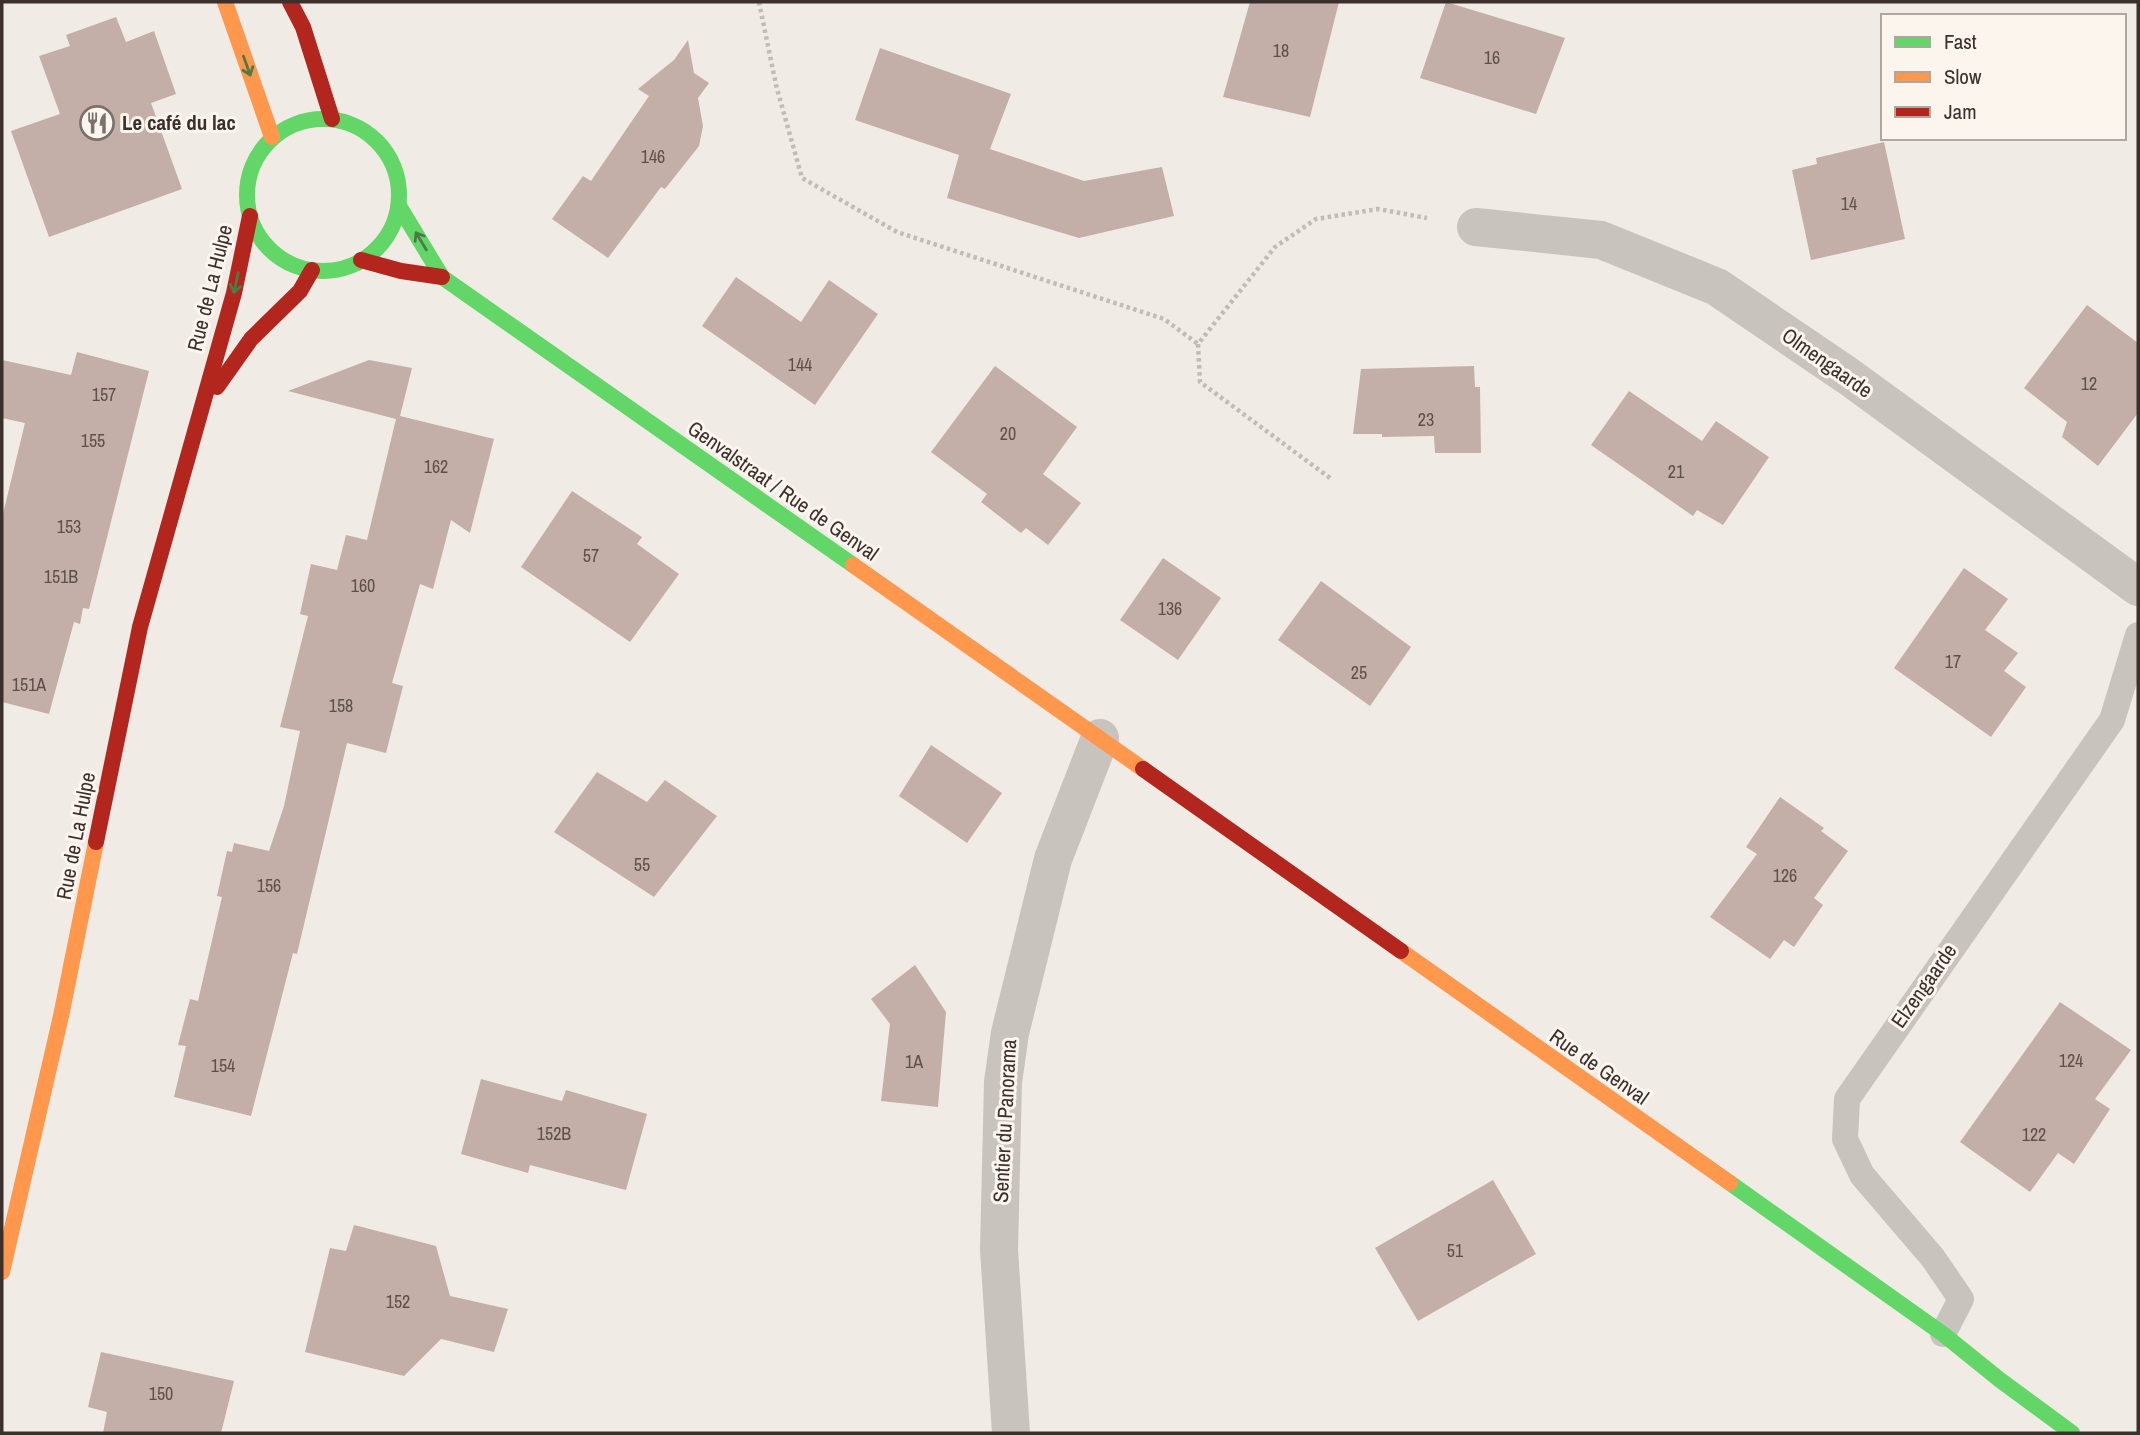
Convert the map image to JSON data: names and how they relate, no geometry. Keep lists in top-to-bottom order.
{
  "streets": {
    "street": [
      "Rue de La Hulpe",
      "Olmengaarde",
      "Genvalstraat / Rue de Genval",
      "Rue de Genval",
      "Sentier du Panorama"
    ],
    "lane": ["Elzengaarde"]
  },
  "crossings": [
    ["Rue de La Hulpe", "Genvalstraat / Rue de Genval"],
    ["Genvalstraat / Rue de Genval", "Rue de Genval"],
    ["Genvalstraat / Rue de Genval", "Sentier du Panorama"],
    ["Elzengaarde", "Rue de Genval"],
    ["Rue de Genval", "Sentier du Panorama"]
  ],
  "places": {
    "restaurant": ["Le café du lac"]
  },
  "house_numbers": [
    "18",
    "16",
    "146",
    "14",
    "144",
    "12",
    "157",
    "23",
    "20",
    "155",
    "162",
    "21",
    "153",
    "57",
    "151B",
    "160",
    "136",
    "17",
    "25",
    "151A",
    "158",
    "55",
    "126",
    "156",
    "124",
    "1A",
    "154",
    "152B",
    "122",
    "51",
    "152",
    "150"
  ],
  "legend": ["Fast", "Slow", "Jam"]
}
